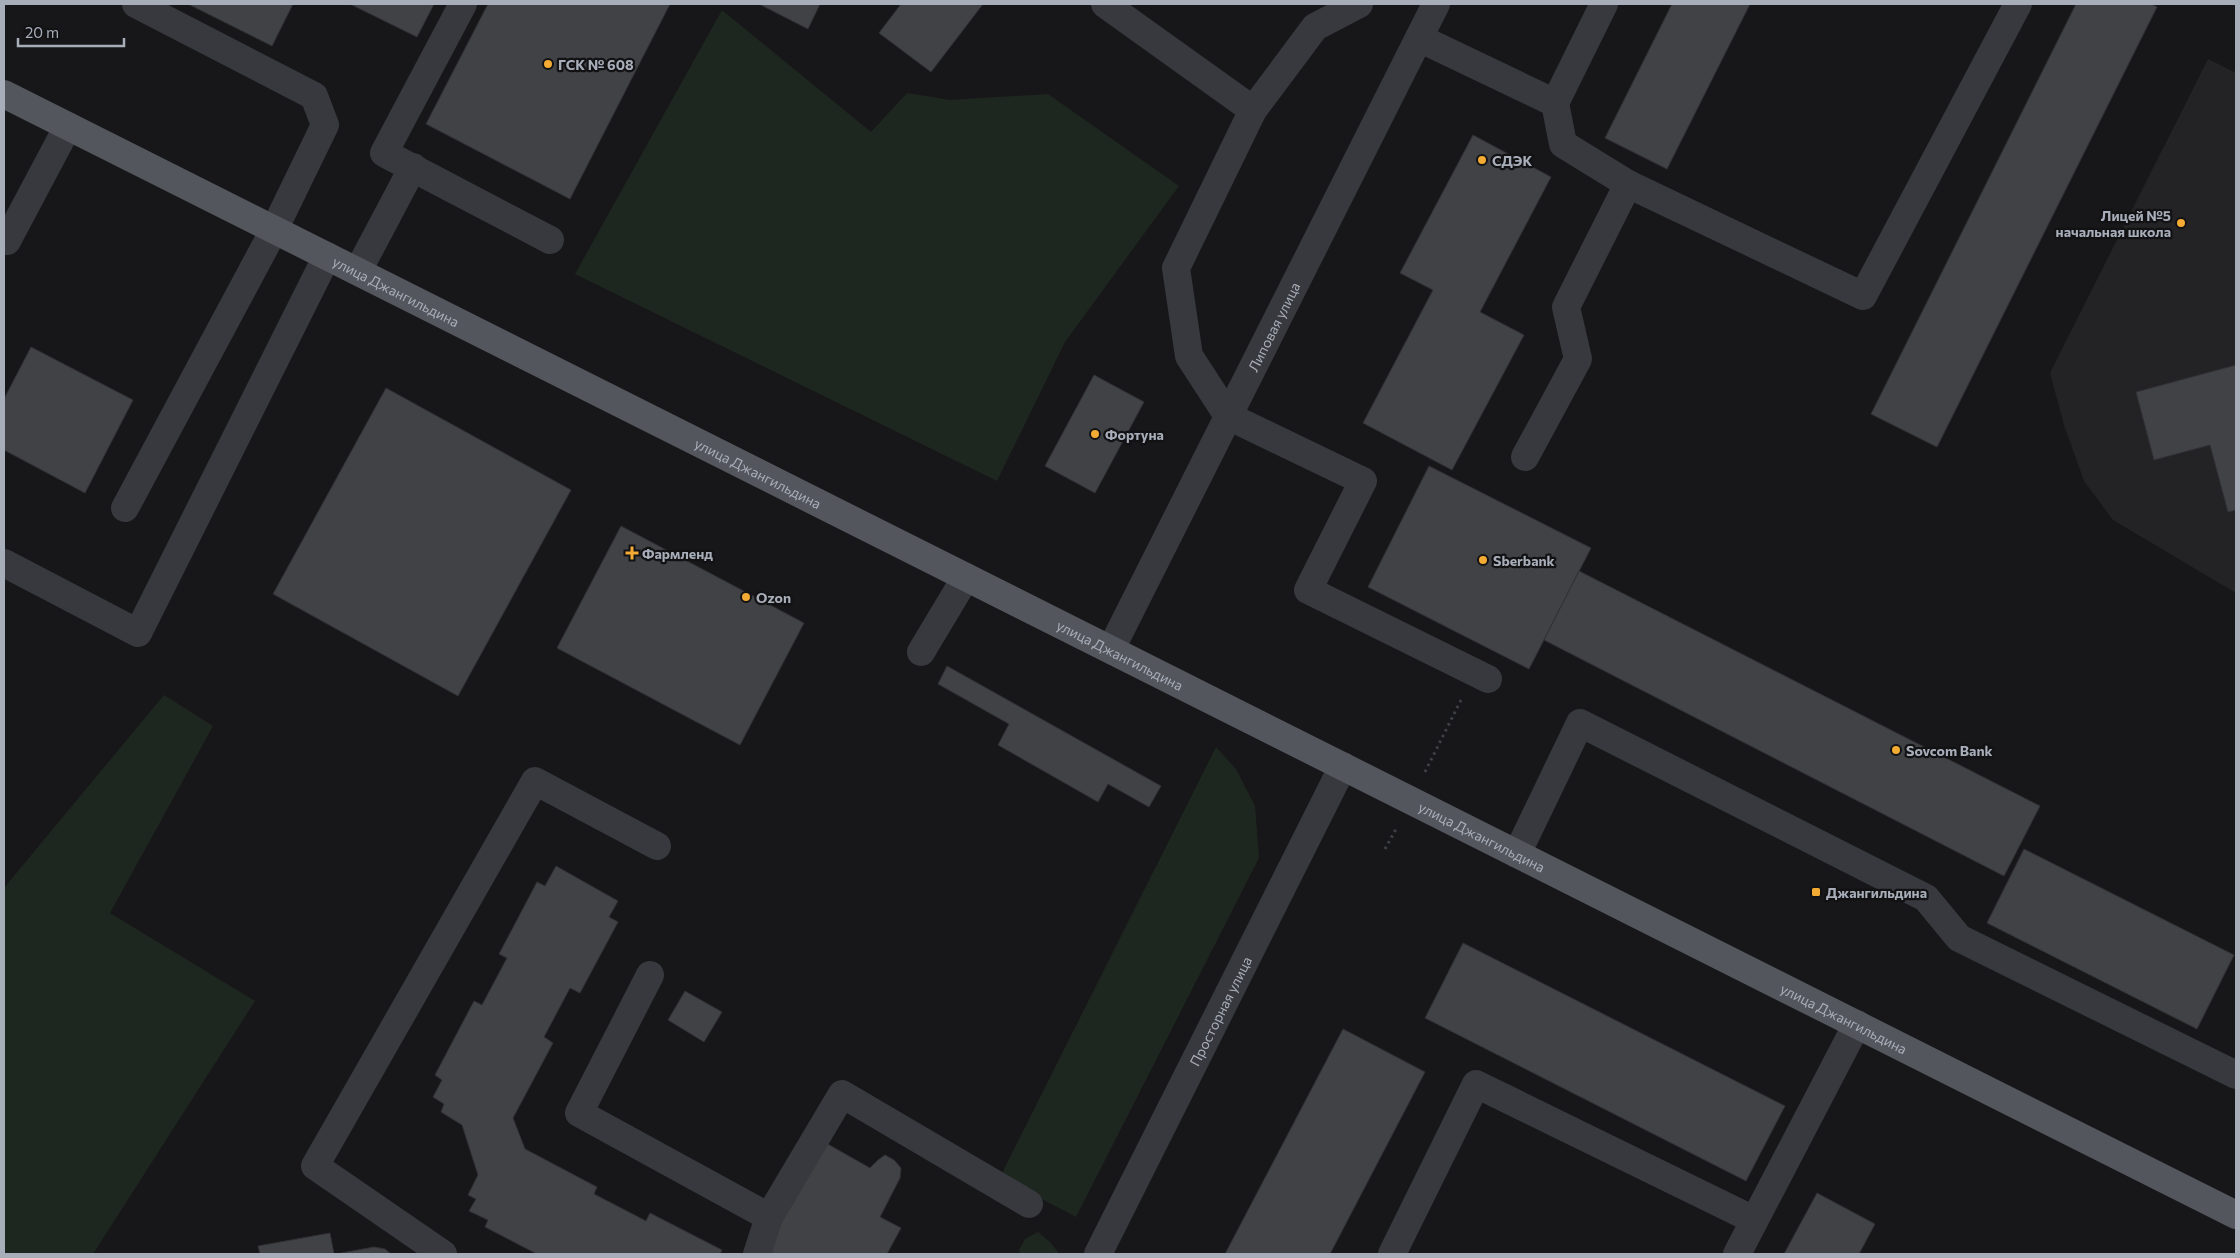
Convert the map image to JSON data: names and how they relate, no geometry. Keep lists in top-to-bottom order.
{
  "streets": {
    "main road": ["улица Джангильдина"],
    "street": ["Липовая улица", "Просторная улица"]
  },
  "crossings": [
    ["улица Джангильдина", "Липовая улица"],
    ["улица Джангильдина", "Просторная улица"]
  ],
  "places": {
    "other": [
      "ГСК № 608",
      "СДЭК",
      "Лицей №5 начальная школа",
      "Фортуна",
      "Sberbank",
      "Ozon",
      "Sovcom Bank"
    ],
    "health": ["Фармленд"],
    "transit": ["Джангильдина"]
  },
  "scale_bar": "20 m"
}
